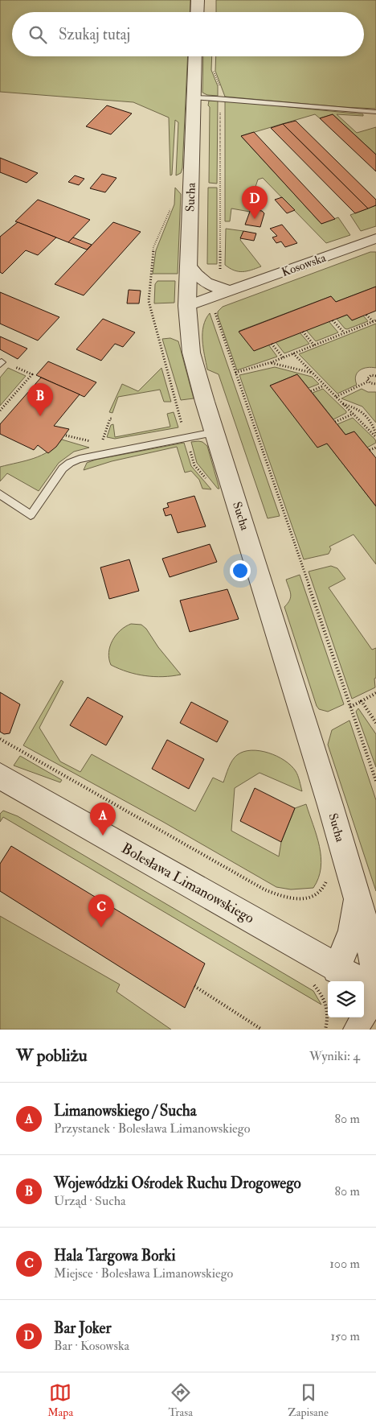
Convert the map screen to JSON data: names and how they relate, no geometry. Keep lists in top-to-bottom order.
{
  "streets": {
    "street": ["Sucha", "Kosowska", "Bolesława Limanowskiego"]
  },
  "crossings": [
    ["Sucha", "Kosowska"],
    ["Sucha", "Bolesława Limanowskiego"]
  ],
  "page": {
    "search": "Szukaj tutaj",
    "pins": [
      "D",
      "B",
      "A",
      "C"
    ],
    "heading": ["W pobliżu", "Wyniki: 4"],
    "list": [
      {
        "mark": "A",
        "name": "Limanowskiego / Sucha",
        "note": "Przystanek · Bolesława Limanowskiego",
        "value": "80 m"
      },
      {
        "mark": "B",
        "name": "Wojewódzki Ośrodek Ruchu Drogowego",
        "note": "Urząd · Sucha",
        "value": "80 m"
      },
      {
        "mark": "C",
        "name": "Hala Targowa Borki",
        "note": "Miejsce · Bolesława Limanowskiego",
        "value": "100 m"
      },
      {
        "mark": "D",
        "name": "Bar Joker",
        "note": "Bar · Kosowska",
        "value": "150 m"
      }
    ],
    "nav": ["Mapa", "Trasa", "Zapisane"]
  }
}
